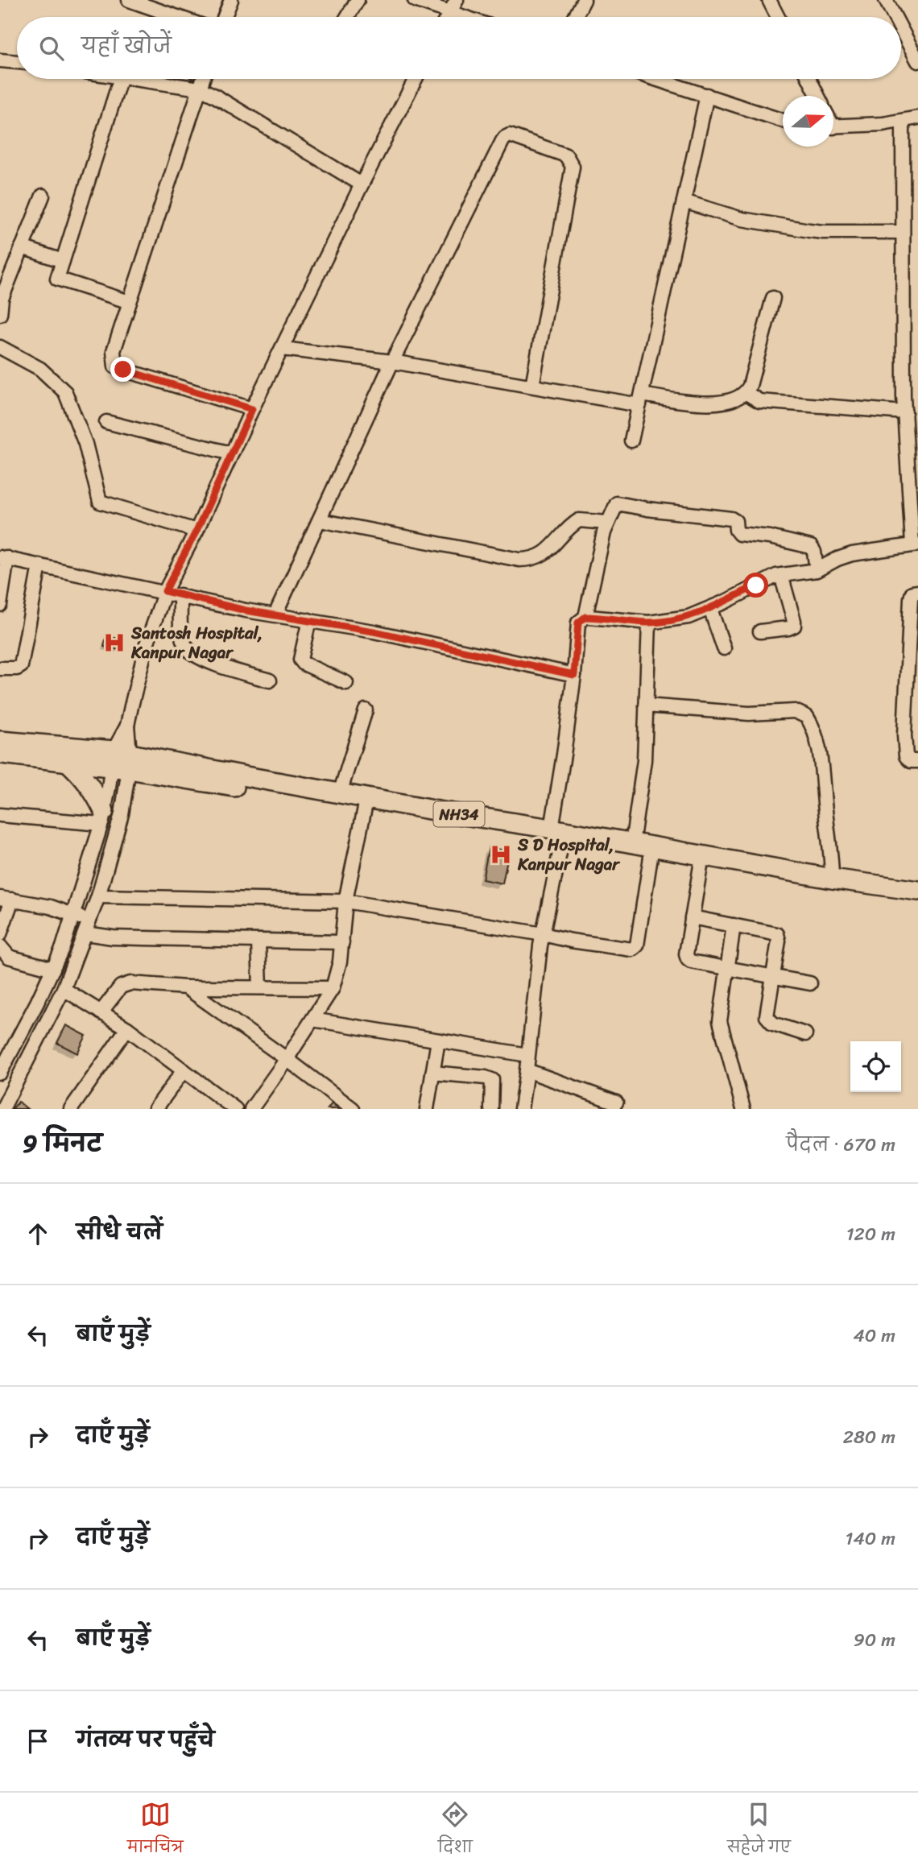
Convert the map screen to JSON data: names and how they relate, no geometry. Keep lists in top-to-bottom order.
{
  "streets": {
    "highway": ["NH34"]
  },
  "places": {
    "hospital": ["Santosh Hospital, Kanpur Nagar", "S D Hospital, Kanpur Nagar"]
  },
  "north": "right",
  "page": {
    "search": "यहाँ खोजें",
    "heading": ["9 मिनट", "पैदल · 670 m"],
    "list": [
      ["सीधे चलें", "120 m"],
      ["बाएँ मुड़ें", "40 m"],
      ["दाएँ मुड़ें", "280 m"],
      ["दाएँ मुड़ें", "140 m"],
      ["बाएँ मुड़ें", "90 m"],
      "गंतव्य पर पहुँचे"
    ],
    "nav": ["मानचित्र", "दिशा", "सहेजे गए"]
  }
}
